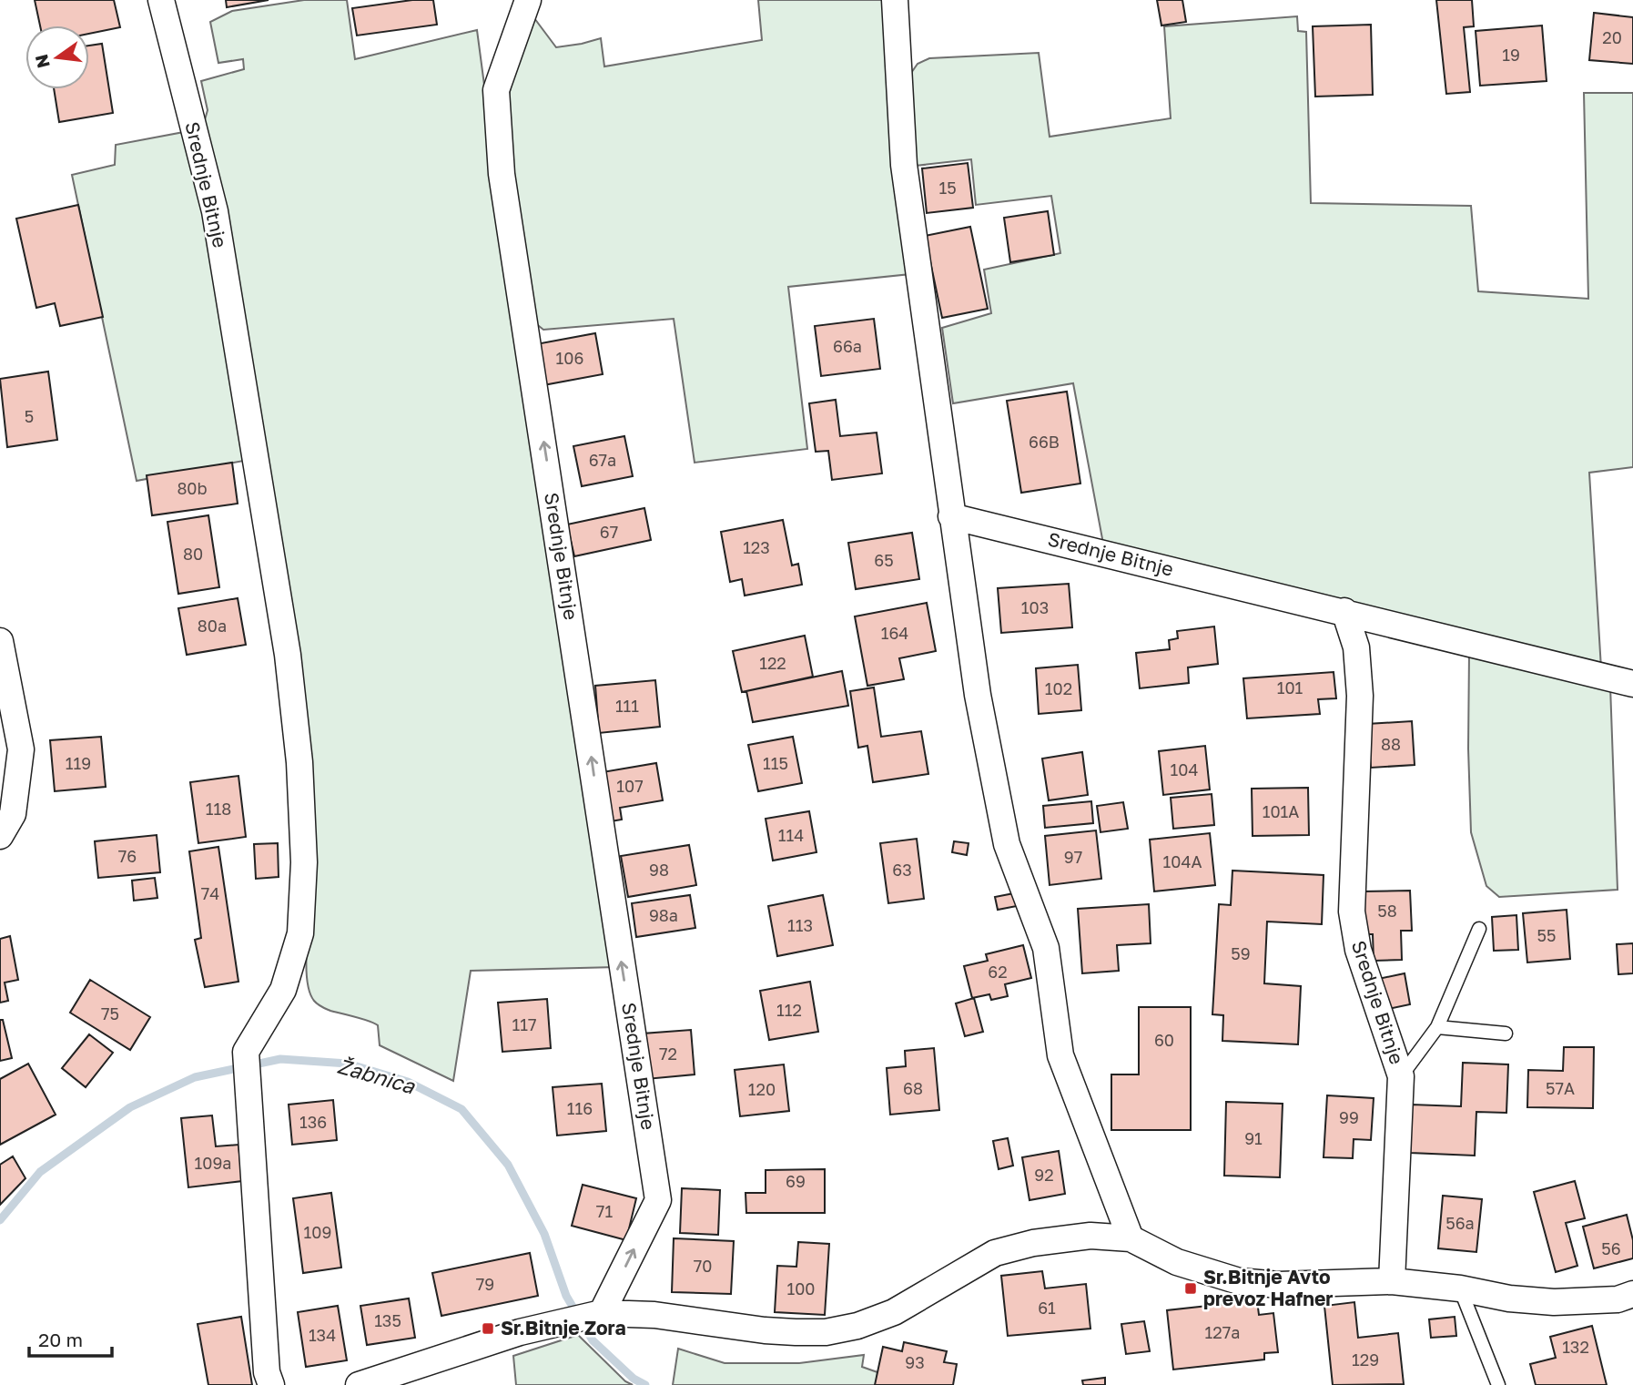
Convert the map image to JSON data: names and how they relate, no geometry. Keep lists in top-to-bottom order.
{
  "streets": {
    "street": ["Srednje Bitnje"]
  },
  "water": ["Žabnica"],
  "places": {
    "transit": ["Sr.Bitnje Avto prevoz Hafner", "Sr.Bitnje Zora"]
  },
  "house_numbers": [
    "20",
    "19",
    "15",
    "66a",
    "106",
    "5",
    "66B",
    "67a",
    "80b",
    "67",
    "123",
    "80",
    "65",
    "103",
    "80a",
    "164",
    "122",
    "101",
    "102",
    "111",
    "88",
    "119",
    "115",
    "104",
    "107",
    "118",
    "101A",
    "114",
    "76",
    "97",
    "104A",
    "98",
    "63",
    "74",
    "58",
    "98a",
    "113",
    "55",
    "59",
    "62",
    "112",
    "75",
    "117",
    "60",
    "72",
    "68",
    "57A",
    "120",
    "116",
    "99",
    "136",
    "91",
    "109a",
    "92",
    "69",
    "71",
    "56a",
    "109",
    "56",
    "70",
    "79",
    "100",
    "61",
    "135",
    "127a",
    "134",
    "132",
    "129",
    "93"
  ],
  "scale_bar": "20 m",
  "north": "left"
}
